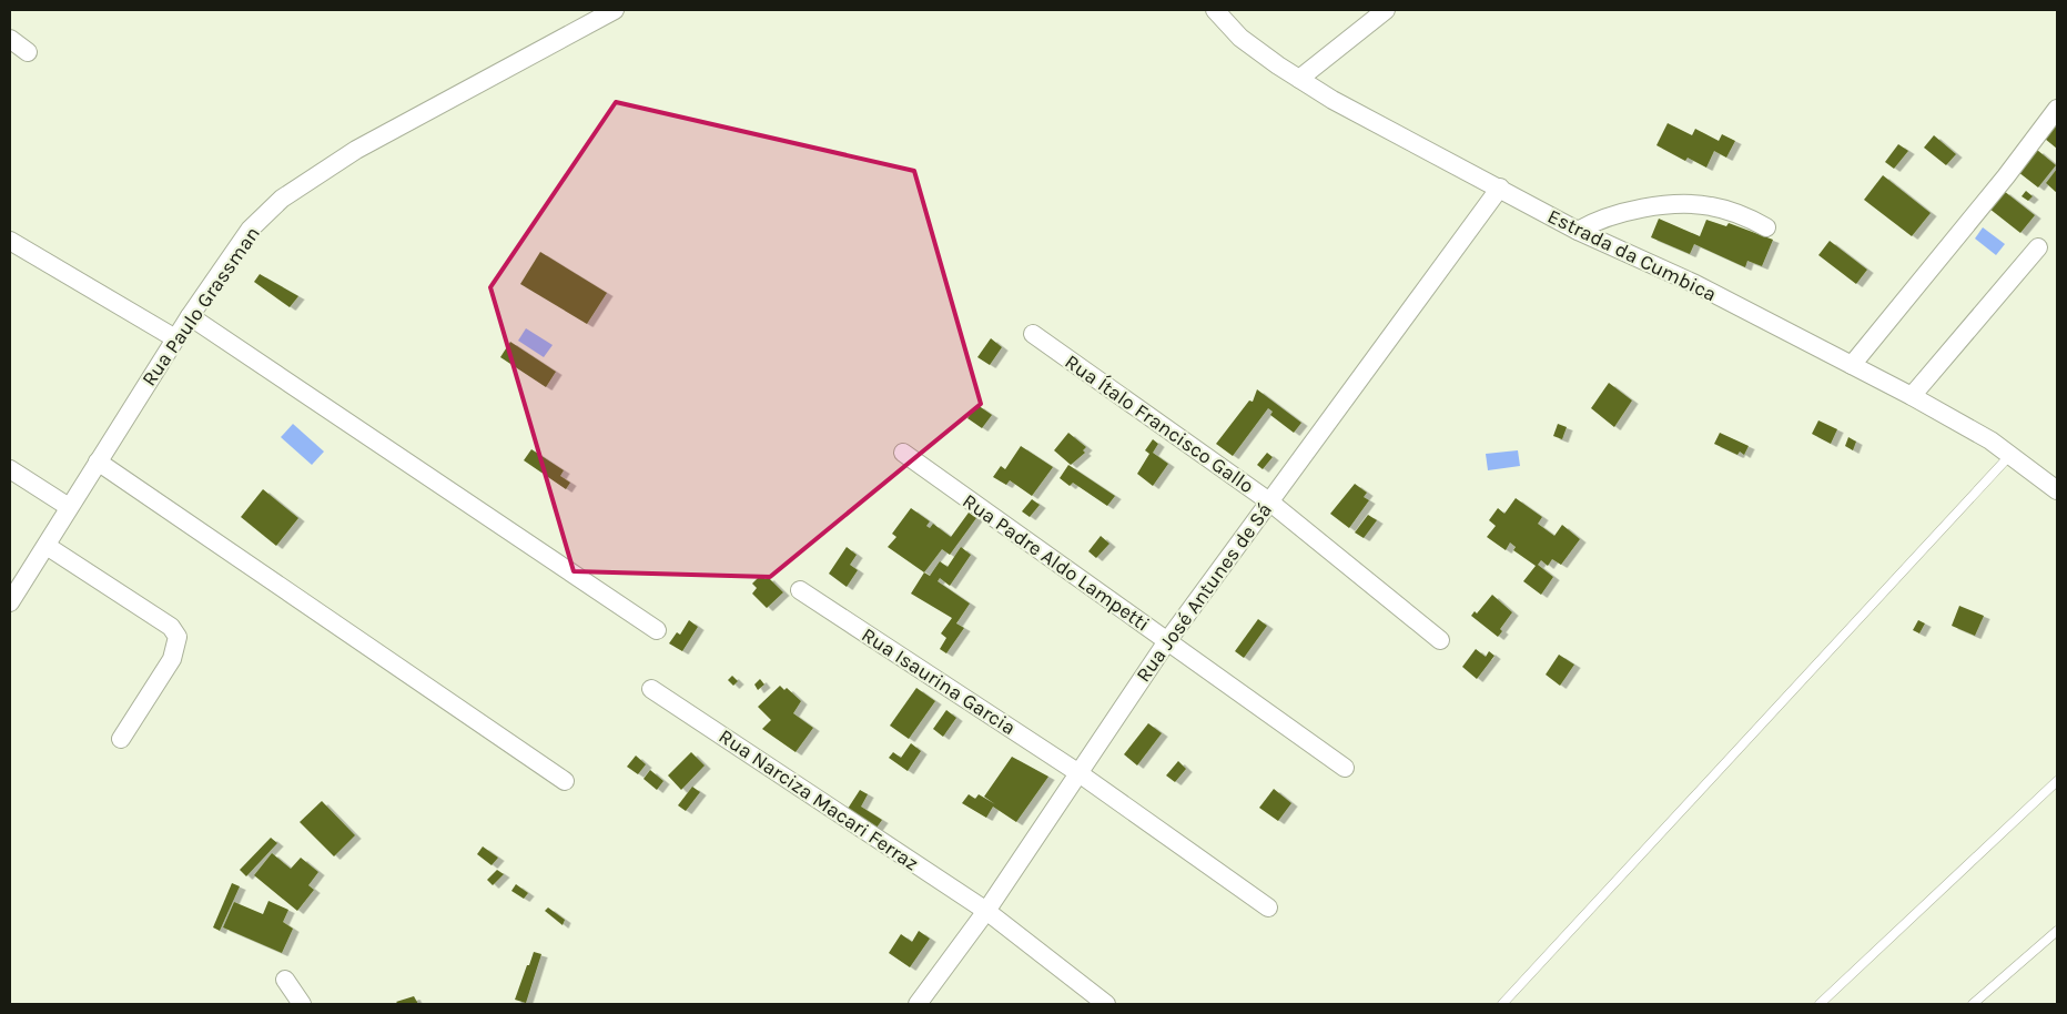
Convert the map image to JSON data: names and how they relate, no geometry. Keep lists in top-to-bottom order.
{
  "streets": {
    "street": [
      "Estrada da Cumbica",
      "Rua Paulo Grassman",
      "Rua Ítalo Francisco Gallo",
      "Rua Padre Aldo Lampetti",
      "Rua José Antunes de Sá",
      "Rua Isaurina Garcia",
      "Rua Narciza Macari Ferraz"
    ]
  },
  "crossings": [
    ["Estrada da Cumbica", "Rua José Antunes de Sá"],
    ["Rua Ítalo Francisco Gallo", "Rua José Antunes de Sá"],
    ["Rua Padre Aldo Lampetti", "Rua José Antunes de Sá"],
    ["Rua José Antunes de Sá", "Rua Isaurina Garcia"],
    ["Rua José Antunes de Sá", "Rua Narciza Macari Ferraz"]
  ]
}
